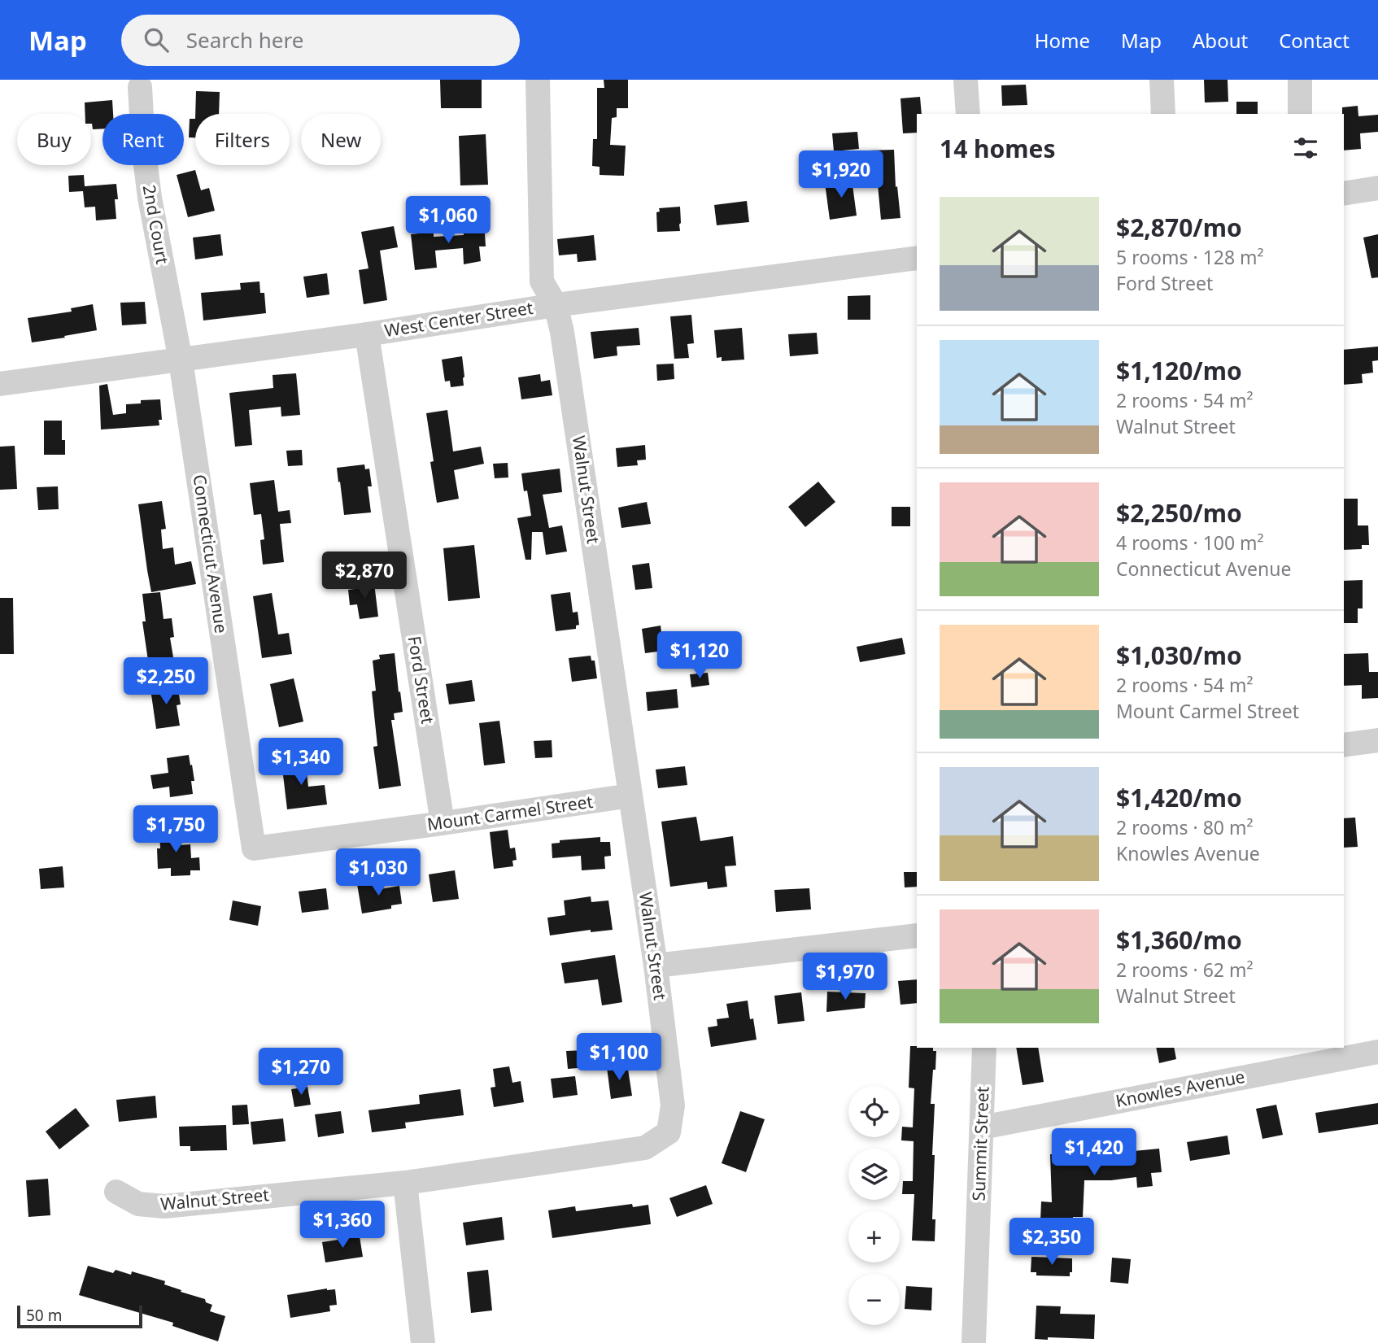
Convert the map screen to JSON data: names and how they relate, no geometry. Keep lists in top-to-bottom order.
{
  "streets": {
    "street": [
      "2nd Court",
      "West Center Street",
      "Walnut Street",
      "Connecticut Avenue",
      "Ford Street",
      "Mount Carmel Street",
      "Knowles Avenue",
      "Summit Street"
    ]
  },
  "crossings": [
    ["2nd Court", "West Center Street"],
    ["2nd Court", "Connecticut Avenue"],
    ["West Center Street", "Walnut Street"],
    ["West Center Street", "Connecticut Avenue"],
    ["West Center Street", "Ford Street"],
    ["Walnut Street", "Mount Carmel Street"],
    ["Connecticut Avenue", "Mount Carmel Street"],
    ["Ford Street", "Mount Carmel Street"],
    ["Knowles Avenue", "Summit Street"]
  ],
  "scale_bar": "50 m",
  "page": {
    "header": "Map",
    "search": "Search here",
    "nav": [
      "Home",
      "Map",
      "About",
      "Contact"
    ],
    "chip": [
      "Buy",
      "Rent",
      "Filters",
      "New"
    ],
    "heading": "14 homes",
    "price": [
      "$1,920",
      "$1,060",
      "$2,870",
      "$1,120",
      "$2,250",
      "$1,340",
      "$1,750",
      "$1,030",
      "$1,970",
      "$1,100",
      "$1,270",
      "$1,420",
      "$1,360",
      "$2,350"
    ],
    "list": [
      {
        "name": "$2,870/mo",
        "note": "5 rooms · 128 m² · Ford Street"
      },
      {
        "name": "$1,120/mo",
        "note": "2 rooms · 54 m² · Walnut Street"
      },
      {
        "name": "$2,250/mo",
        "note": "4 rooms · 100 m² · Connecticut Avenue"
      },
      {
        "name": "$1,030/mo",
        "note": "2 rooms · 54 m² · Mount Carmel Street"
      },
      {
        "name": "$1,420/mo",
        "note": "2 rooms · 80 m² · Knowles Avenue"
      },
      {
        "name": "$1,360/mo",
        "note": "2 rooms · 62 m² · Walnut Street"
      }
    ],
    "map_buttons": ["+", "−"],
    "scale": "50 m"
  }
}
